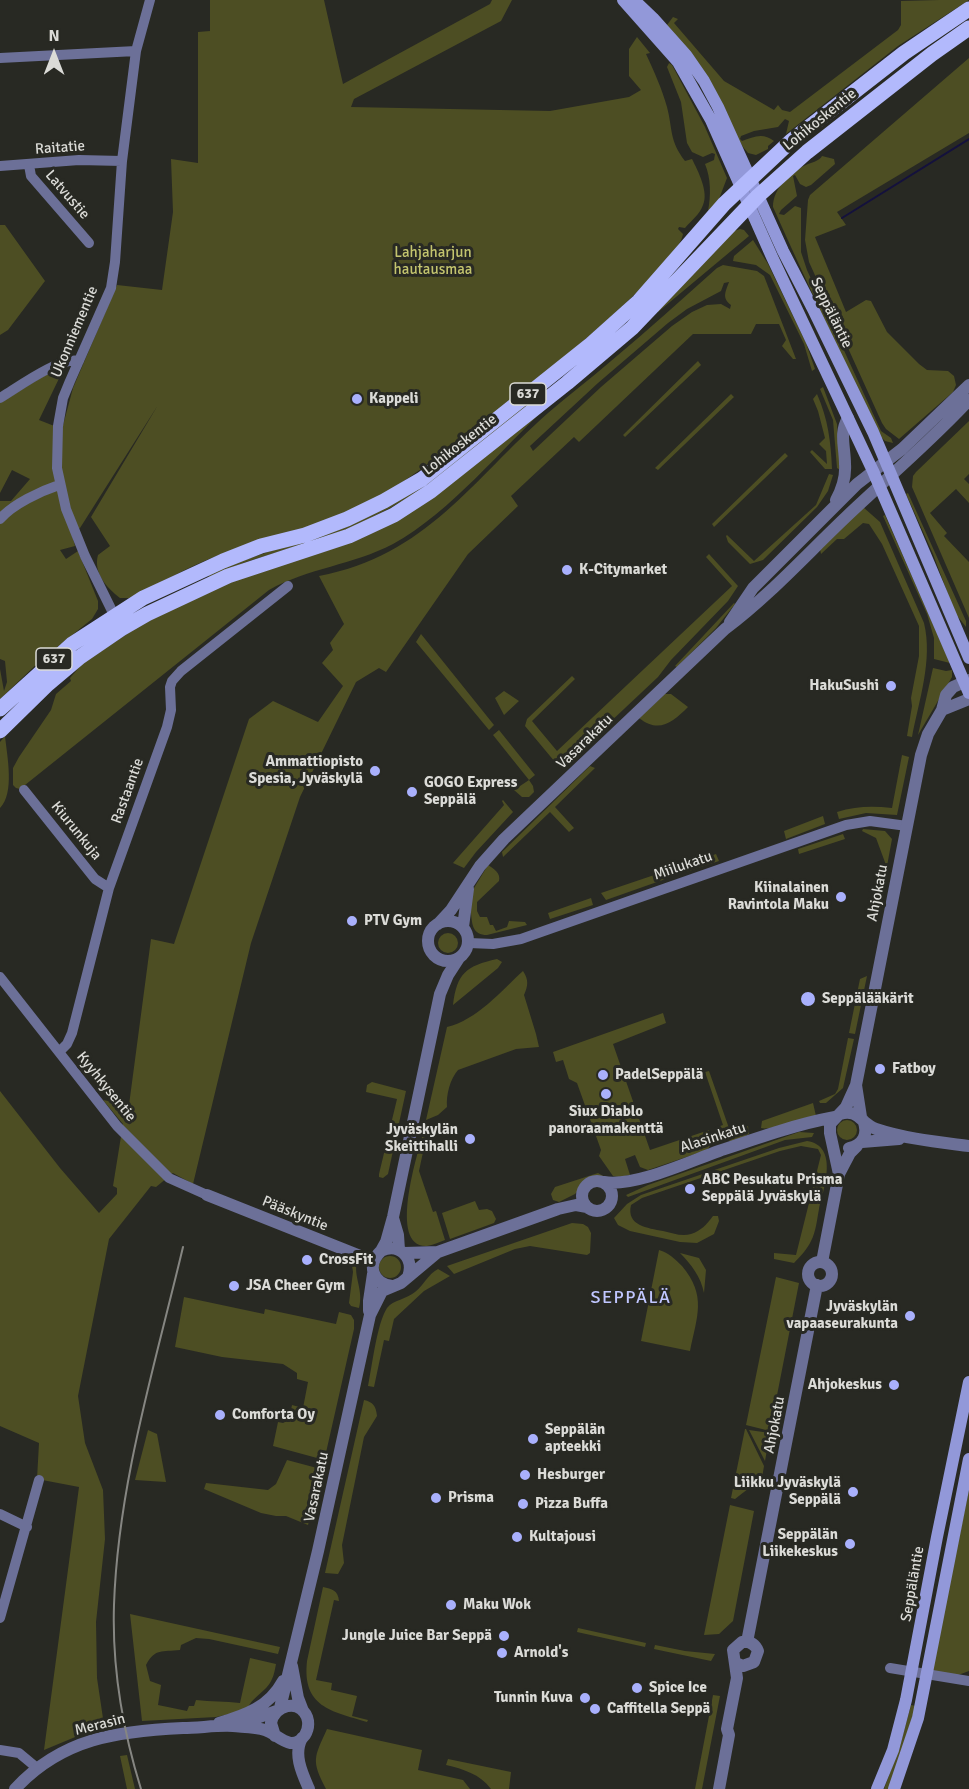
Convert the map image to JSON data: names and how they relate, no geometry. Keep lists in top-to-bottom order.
{
  "streets": {
    "main road": ["Lohikoskentie", "Seppäläntie", "637"],
    "street": [
      "Raitatie",
      "Latvustie",
      "Ukonniementie",
      "Vasarakatu",
      "Rastaantie",
      "Kiurunkuja",
      "Miilukatu",
      "Ahjokatu",
      "Kyyhkysentie",
      "Alasinkatu",
      "Pääskyntie",
      "Merasin"
    ]
  },
  "crossings": [
    ["Lohikoskentie", "Seppäläntie"],
    ["Lohikoskentie", "Ukonniementie"],
    ["Raitatie", "Latvustie"],
    ["Raitatie", "Ukonniementie"],
    ["Seppäläntie", "Vasarakatu"],
    ["Seppäläntie", "Ahjokatu"],
    ["Vasarakatu", "Miilukatu"],
    ["Vasarakatu", "Pääskyntie"],
    ["Vasarakatu", "Merasin"],
    ["Rastaantie", "Kiurunkuja"],
    ["Rastaantie", "Kyyhkysentie"],
    ["Miilukatu", "Ahjokatu"],
    ["Ahjokatu", "Alasinkatu"],
    ["Kyyhkysentie", "Pääskyntie"]
  ],
  "districts": ["SEPPÄLÄ"],
  "parks": ["Lahjaharjun hautausmaa"],
  "places": [
    "Kappeli",
    "K-Citymarket",
    "HakuSushi",
    "Ammattiopisto Spesia, Jyväskylä",
    "GOGO Express Seppälä",
    "Kiinalainen Ravintola Maku",
    "PTV Gym",
    "Seppälääkärit",
    "Fatboy",
    "PadelSeppälä",
    "Siux Diablo panoraamakenttä",
    "Jyväskylän Skeittihalli",
    "ABC Pesukatu Prisma Seppälä Jyväskylä",
    "CrossFit",
    "JSA Cheer Gym",
    "Jyväskylän vapaaseurakunta",
    "Ahjokeskus",
    "Comforta Oy",
    "Seppälän apteekki",
    "Hesburger",
    "Liikku Jyväskylä Seppälä",
    "Prisma",
    "Pizza Buffa",
    "Kultajousi",
    "Seppälän Liikekeskus",
    "Maku Wok",
    "Jungle Juice Bar Seppä",
    "Arnold's",
    "Spice Ice",
    "Tunnin Kuva",
    "Caffitella Seppä"
  ],
  "north": "top"
}
